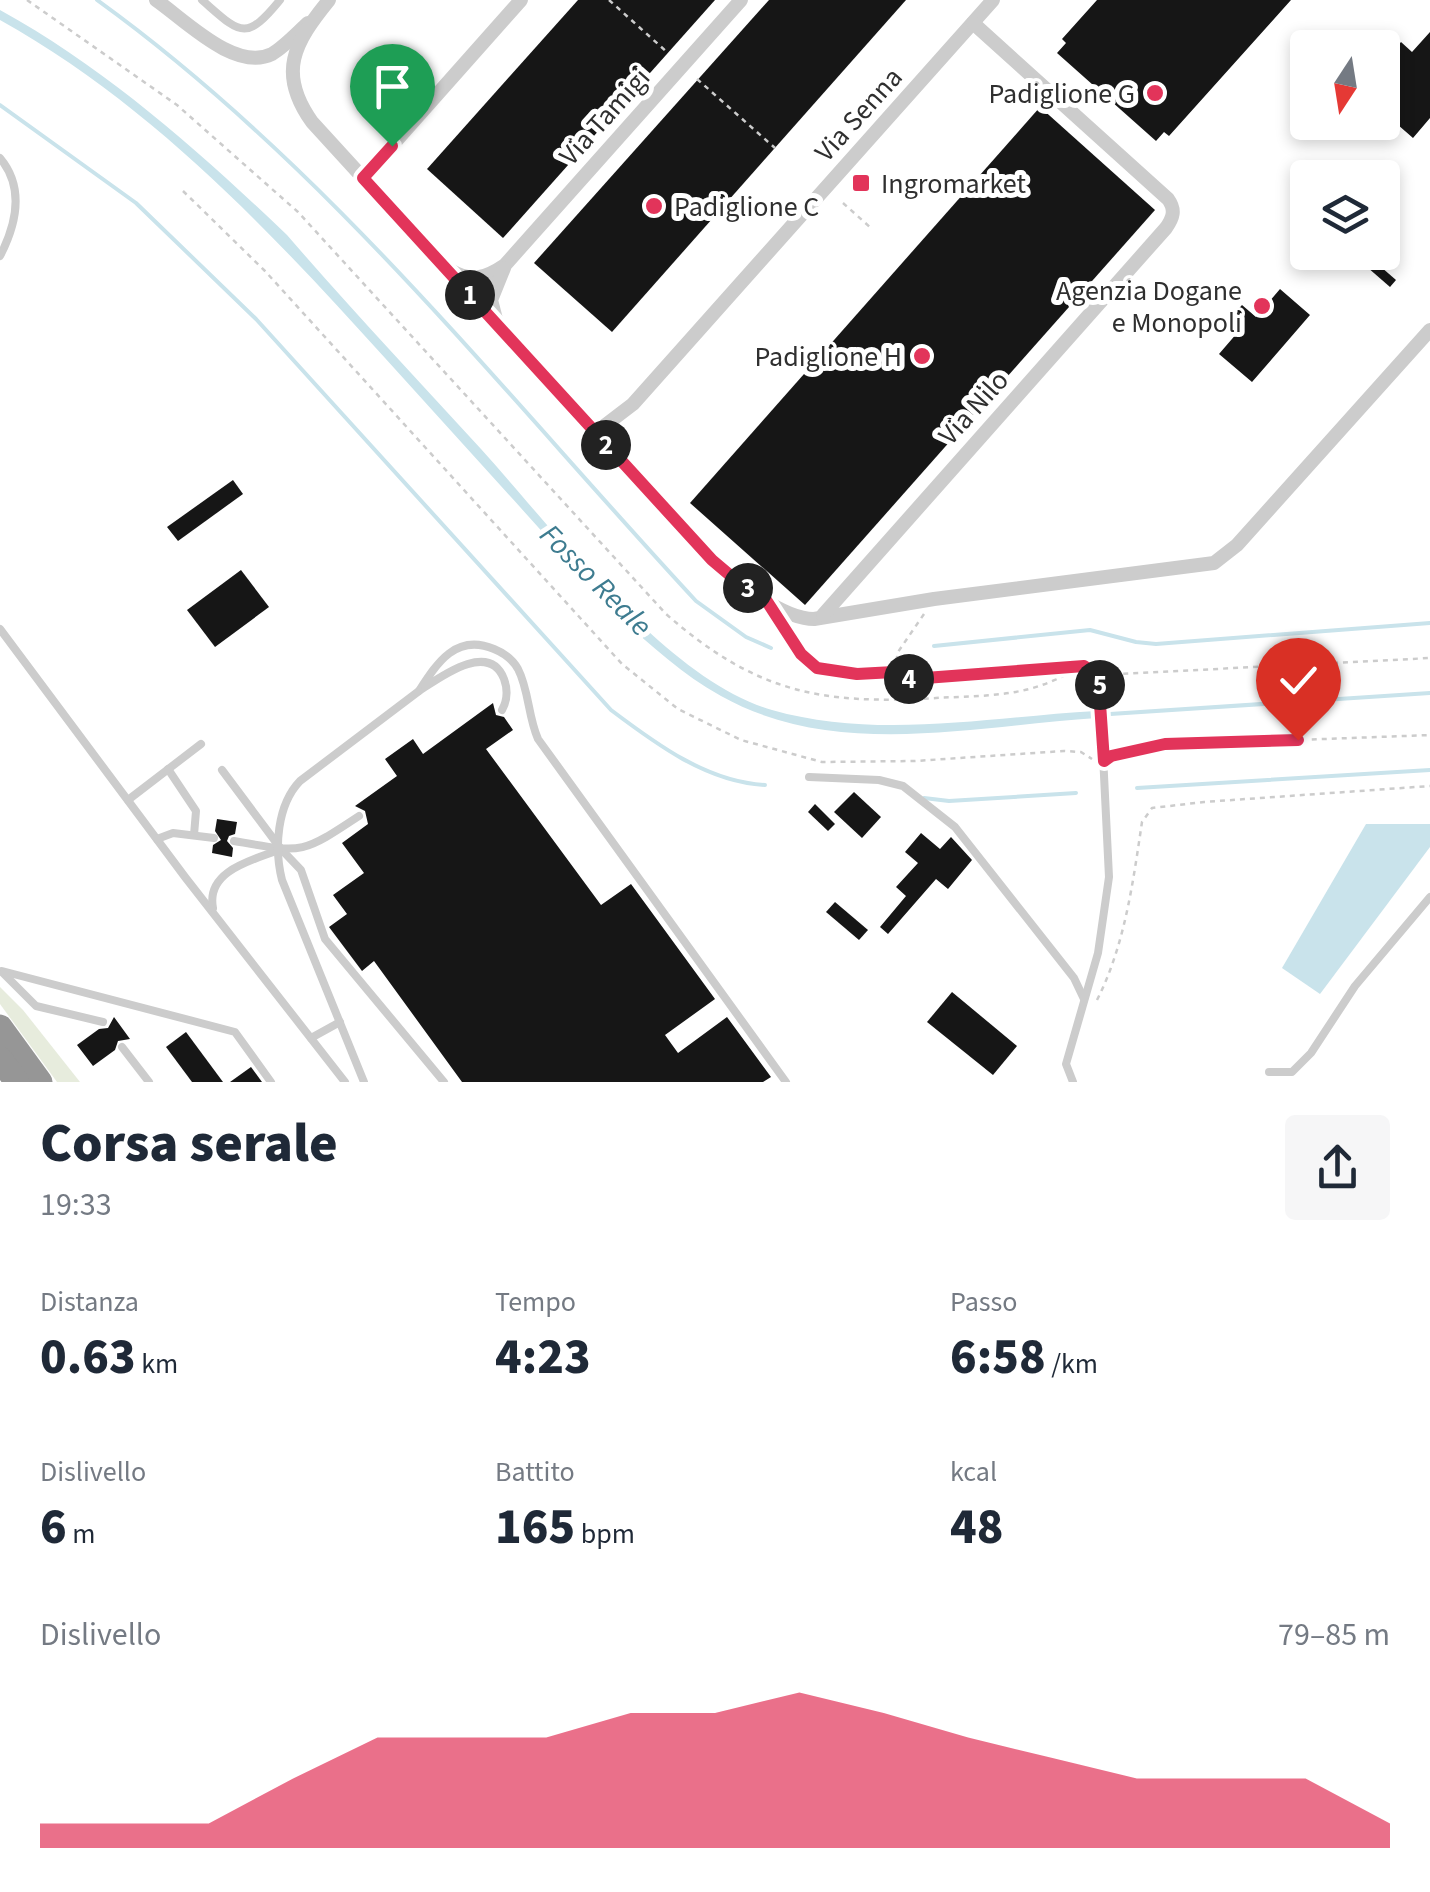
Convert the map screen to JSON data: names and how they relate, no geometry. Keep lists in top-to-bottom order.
{
  "streets": {
    "street": ["Via Senna", "Via Tamigi", "Via Nilo"]
  },
  "crossings": [
    ["Via Senna", "Via Nilo"]
  ],
  "water": ["Fosso Reale"],
  "places": {
    "other": [
      "Padiglione G",
      "Padiglione C",
      "Agenzia Dogane e Monopoli",
      "Padiglione H"
    ],
    "transit": ["Ingromarket"]
  },
  "north": "bottom",
  "page": {
    "pins": [
      "1",
      "2",
      "3",
      "4",
      "5"
    ],
    "heading": ["Corsa serale", "19:33"],
    "stats": [
      ["Distanza", "0.63 km"],
      ["Tempo", "4:23"],
      ["Passo", "6:58 /km"],
      ["Dislivello", "6 m"],
      ["Battito", "165 bpm"],
      ["kcal", "48"]
    ],
    "chart": ["Dislivello", "79–85 m"]
  }
}
